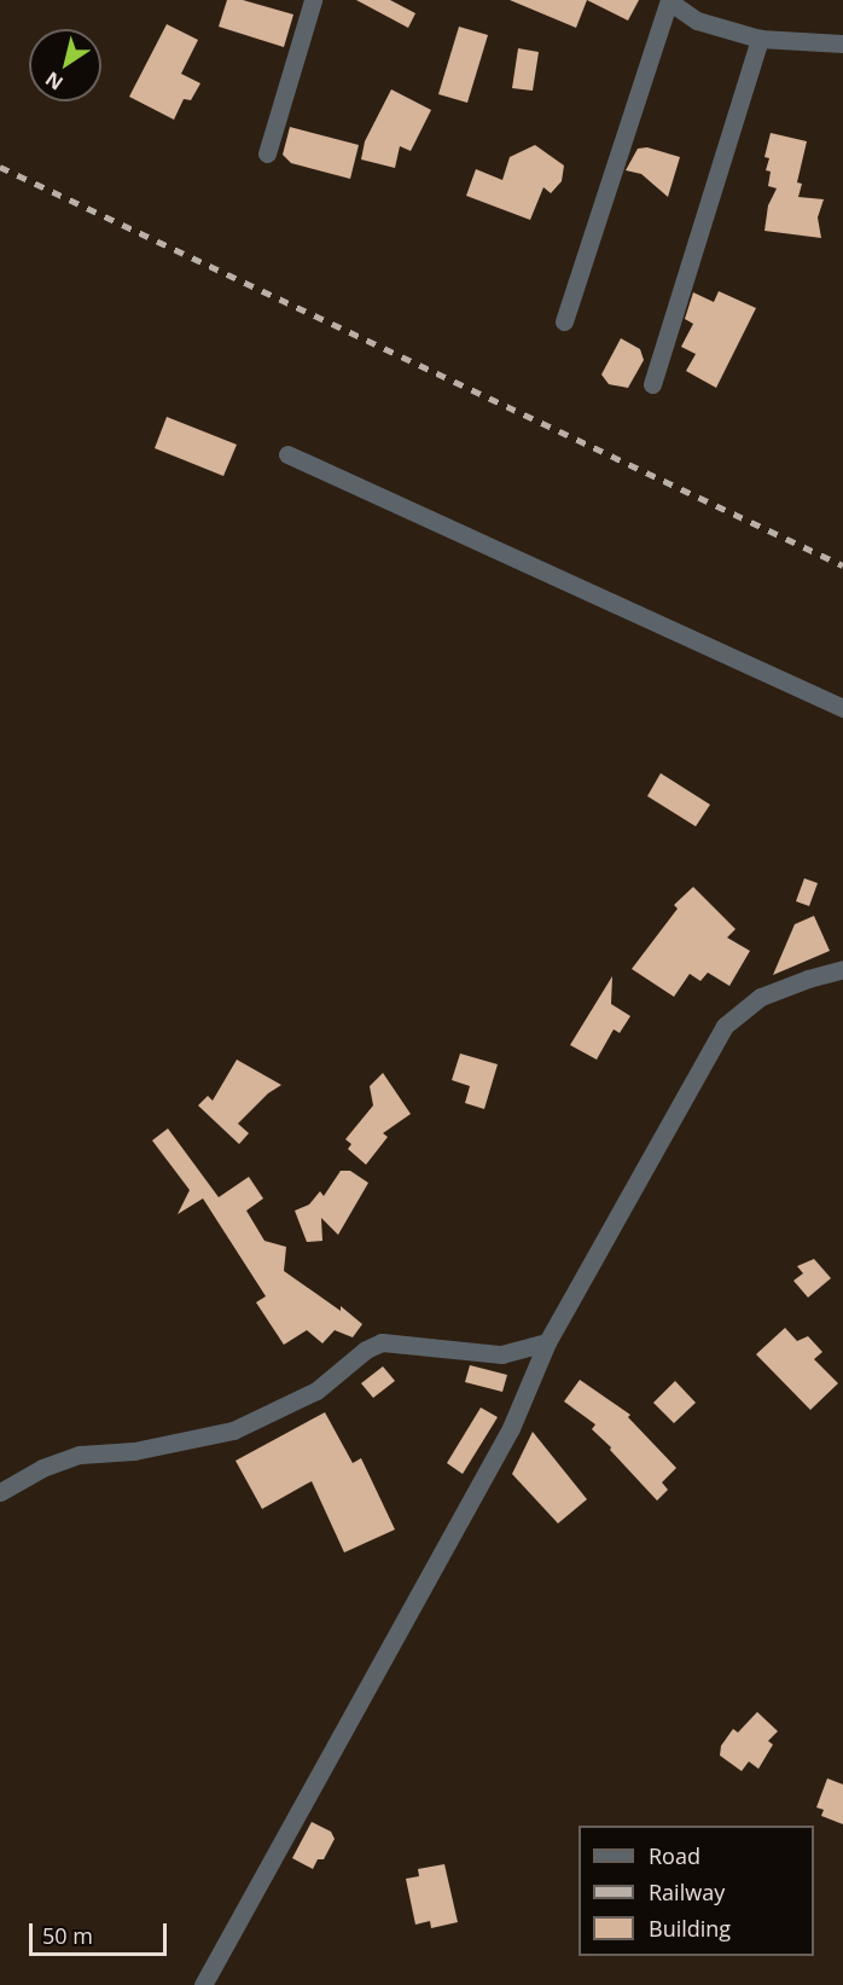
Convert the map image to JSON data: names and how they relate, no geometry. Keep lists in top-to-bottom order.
{
  "legend": ["Road", "Railway", "Building"],
  "scale_bar": "50 m",
  "north": "bottom left"
}
